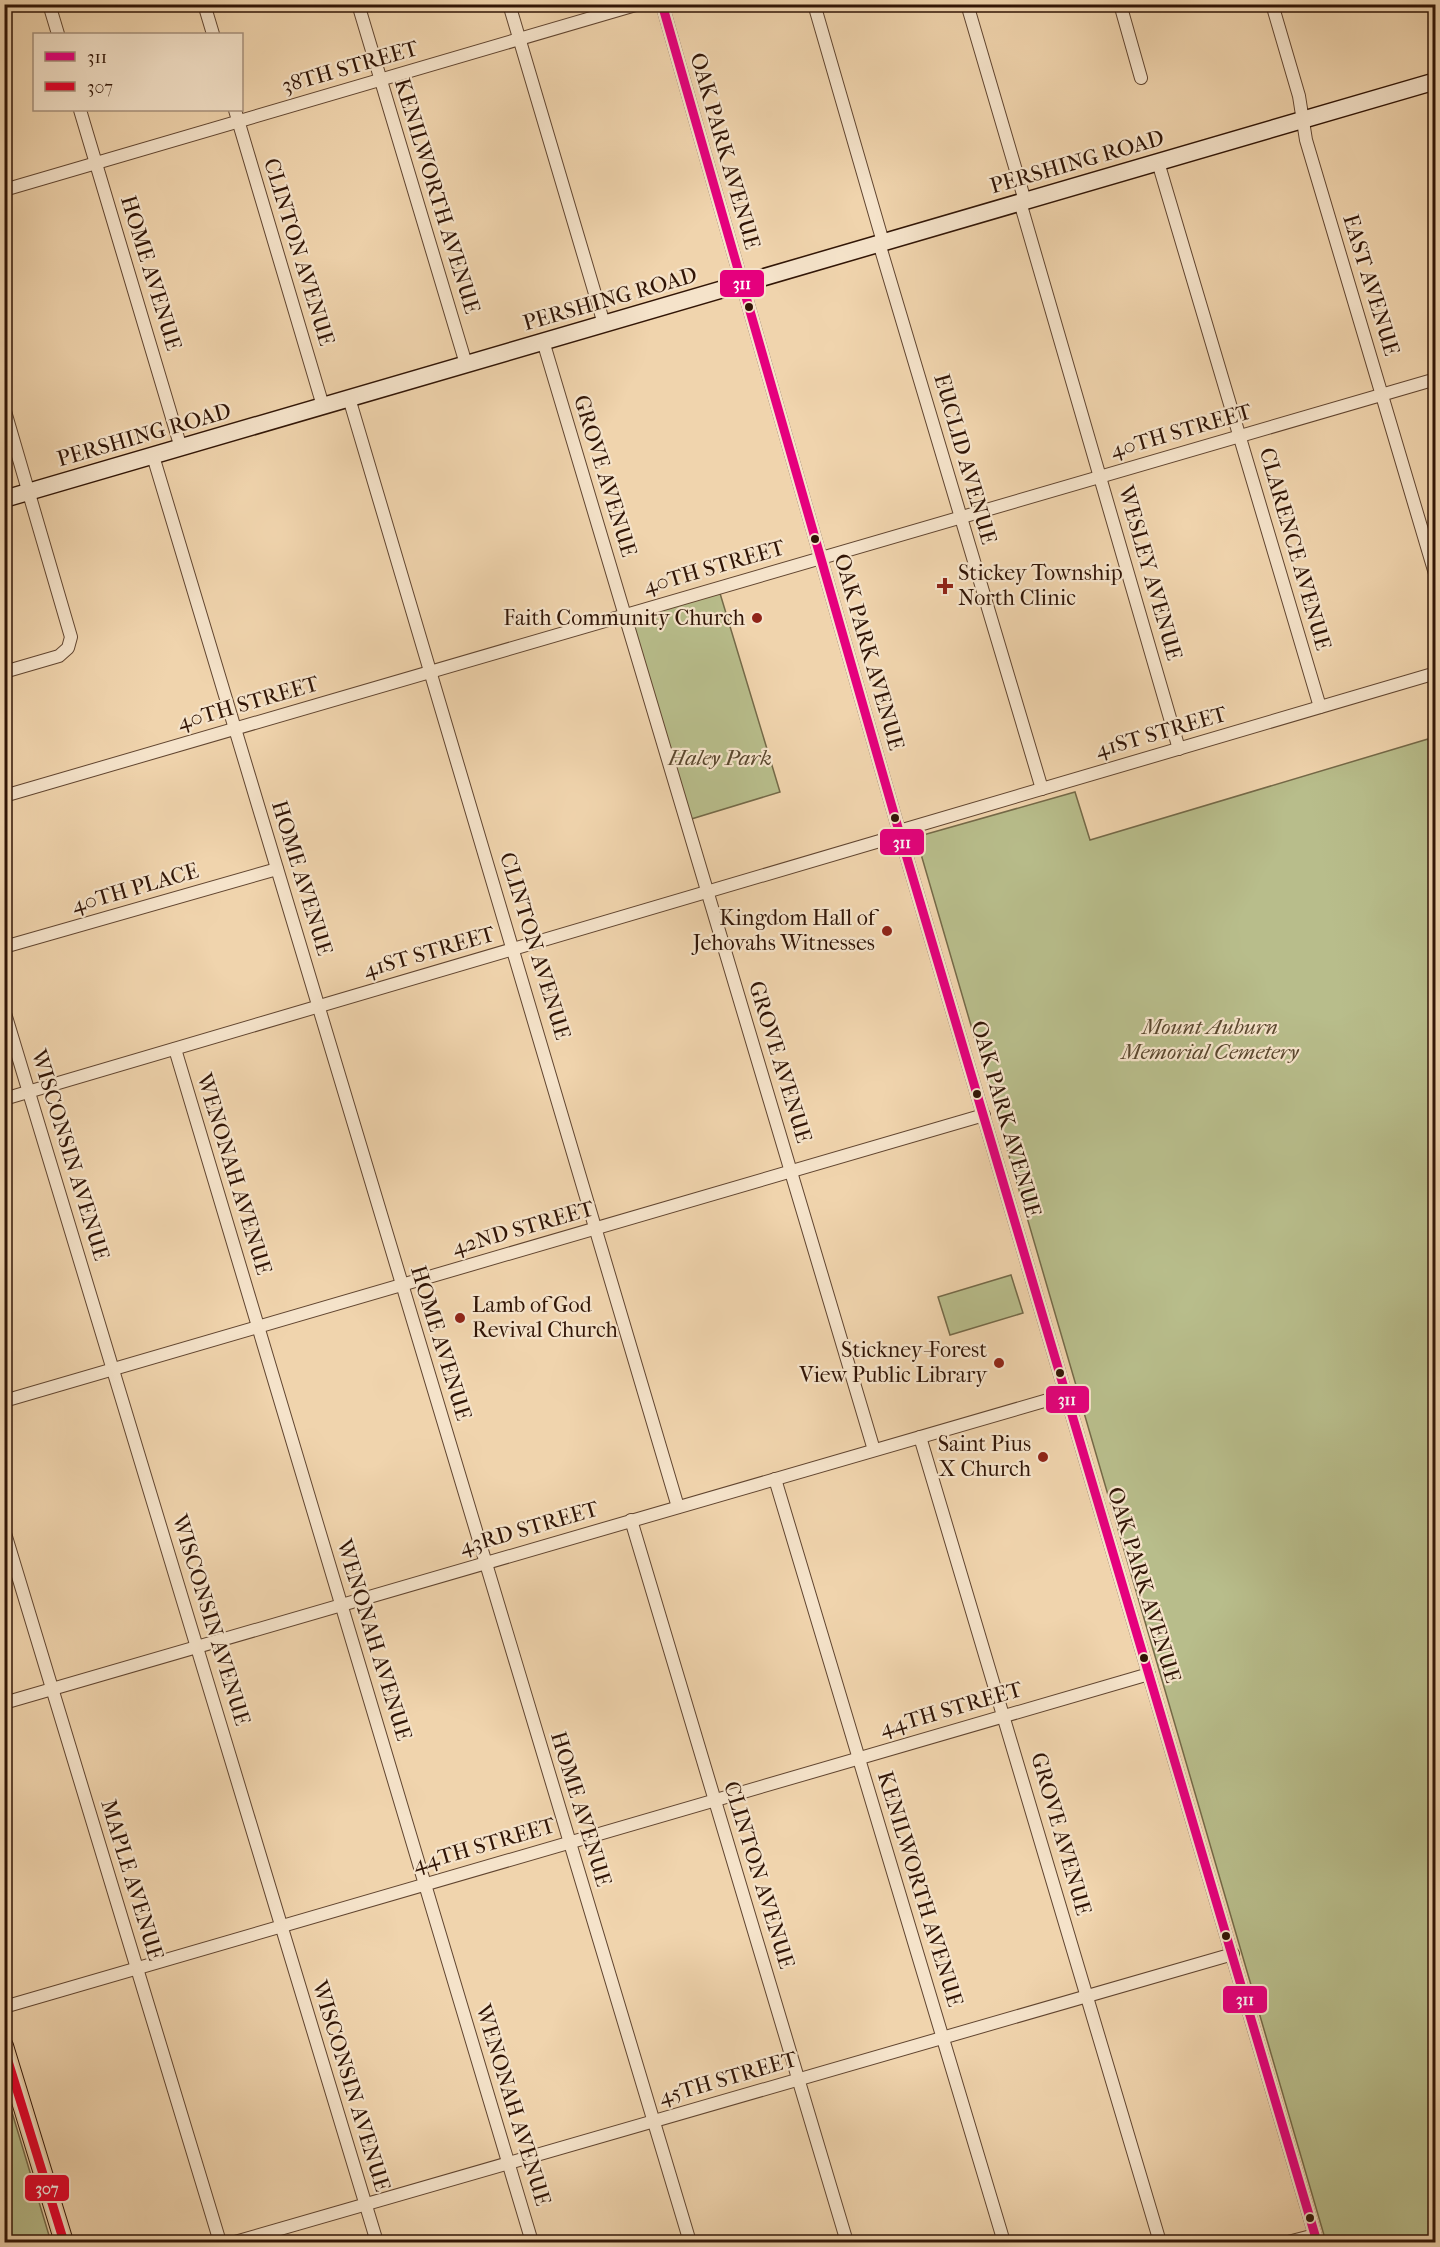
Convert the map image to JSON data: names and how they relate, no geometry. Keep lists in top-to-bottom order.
{
  "streets": {
    "main road": ["PERSHING ROAD"],
    "street": [
      "38TH STREET",
      "OAK PARK AVENUE",
      "KENILWORTH AVENUE",
      "CLINTON AVENUE",
      "HOME AVENUE",
      "EAST AVENUE",
      "40TH STREET",
      "EUCLID AVENUE",
      "GROVE AVENUE",
      "CLARENCE AVENUE",
      "WESLEY AVENUE",
      "41ST STREET",
      "40TH PLACE",
      "WISCONSIN AVENUE",
      "WENONAH AVENUE",
      "42ND STREET",
      "43RD STREET",
      "44TH STREET",
      "MAPLE AVENUE",
      "45TH STREET"
    ]
  },
  "crossings": [
    ["38TH STREET", "KENILWORTH AVENUE"],
    ["38TH STREET", "CLINTON AVENUE"],
    ["38TH STREET", "HOME AVENUE"],
    ["OAK PARK AVENUE", "PERSHING ROAD"],
    ["OAK PARK AVENUE", "40TH STREET"],
    ["OAK PARK AVENUE", "41ST STREET"],
    ["OAK PARK AVENUE", "42ND STREET"],
    ["OAK PARK AVENUE", "43RD STREET"],
    ["OAK PARK AVENUE", "44TH STREET"],
    ["OAK PARK AVENUE", "45TH STREET"],
    ["PERSHING ROAD", "KENILWORTH AVENUE"],
    ["PERSHING ROAD", "CLINTON AVENUE"],
    ["PERSHING ROAD", "HOME AVENUE"],
    ["PERSHING ROAD", "EAST AVENUE"],
    ["PERSHING ROAD", "EUCLID AVENUE"],
    ["PERSHING ROAD", "GROVE AVENUE"],
    ["PERSHING ROAD", "CLARENCE AVENUE"],
    ["PERSHING ROAD", "WESLEY AVENUE"],
    ["KENILWORTH AVENUE", "43RD STREET"],
    ["KENILWORTH AVENUE", "44TH STREET"],
    ["KENILWORTH AVENUE", "45TH STREET"],
    ["CLINTON AVENUE", "40TH STREET"],
    ["CLINTON AVENUE", "41ST STREET"],
    ["CLINTON AVENUE", "42ND STREET"],
    ["CLINTON AVENUE", "43RD STREET"],
    ["CLINTON AVENUE", "44TH STREET"],
    ["CLINTON AVENUE", "45TH STREET"],
    ["HOME AVENUE", "40TH STREET"],
    ["HOME AVENUE", "41ST STREET"],
    ["HOME AVENUE", "40TH PLACE"],
    ["HOME AVENUE", "42ND STREET"],
    ["HOME AVENUE", "43RD STREET"],
    ["HOME AVENUE", "44TH STREET"],
    ["HOME AVENUE", "45TH STREET"],
    ["EAST AVENUE", "40TH STREET"],
    ["40TH STREET", "EUCLID AVENUE"],
    ["40TH STREET", "GROVE AVENUE"],
    ["40TH STREET", "CLARENCE AVENUE"],
    ["40TH STREET", "WESLEY AVENUE"],
    ["EUCLID AVENUE", "41ST STREET"],
    ["GROVE AVENUE", "41ST STREET"],
    ["GROVE AVENUE", "42ND STREET"],
    ["GROVE AVENUE", "43RD STREET"],
    ["GROVE AVENUE", "44TH STREET"],
    ["GROVE AVENUE", "45TH STREET"],
    ["CLARENCE AVENUE", "41ST STREET"],
    ["WESLEY AVENUE", "41ST STREET"],
    ["41ST STREET", "WISCONSIN AVENUE"],
    ["41ST STREET", "WENONAH AVENUE"],
    ["WISCONSIN AVENUE", "42ND STREET"],
    ["WISCONSIN AVENUE", "43RD STREET"],
    ["WISCONSIN AVENUE", "44TH STREET"],
    ["WISCONSIN AVENUE", "45TH STREET"],
    ["WENONAH AVENUE", "42ND STREET"],
    ["WENONAH AVENUE", "43RD STREET"],
    ["WENONAH AVENUE", "44TH STREET"],
    ["WENONAH AVENUE", "45TH STREET"],
    ["43RD STREET", "MAPLE AVENUE"],
    ["44TH STREET", "MAPLE AVENUE"]
  ],
  "parks": ["Haley Park", "Mount Auburn Memorial Cemetery"],
  "places": {
    "health": ["Stickey Township North Clinic"],
    "other": [
      "Faith Community Church",
      "Kingdom Hall of Jehovahs Witnesses",
      "Lamb of God Revival Church",
      "Stickney-Forest View Public Library",
      "Saint Pius X Church"
    ]
  },
  "lines": ["transit line 311", "transit line 307"],
  "legend": ["311", "307"]
}
